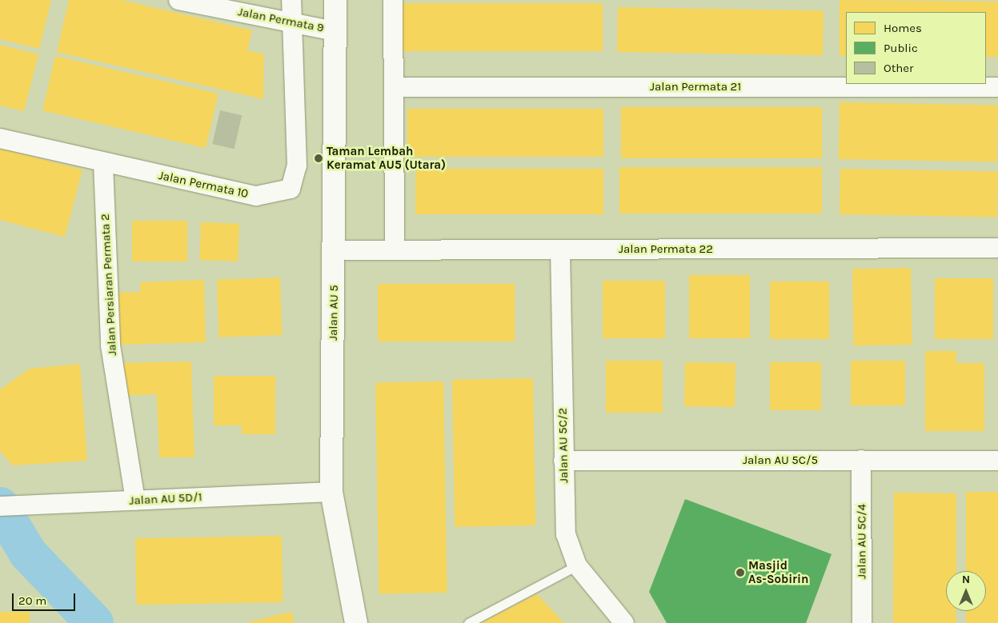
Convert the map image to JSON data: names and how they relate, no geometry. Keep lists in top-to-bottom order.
{
  "streets": {
    "main road": ["Jalan AU 5"],
    "street": [
      "Jalan Permata 9",
      "Jalan Permata 21",
      "Jalan Permata 10",
      "Jalan Permata 22",
      "Jalan Persiaran Permata 2",
      "Jalan AU 5C/2",
      "Jalan AU 5C/5",
      "Jalan AU 5D/1",
      "Jalan AU 5C/4"
    ]
  },
  "crossings": [
    ["Jalan Permata 9", "Jalan Permata 10"],
    ["Jalan Permata 9", "Jalan AU 5"],
    ["Jalan Permata 10", "Jalan Persiaran Permata 2"],
    ["Jalan Permata 22", "Jalan AU 5"],
    ["Jalan Permata 22", "Jalan AU 5C/2"],
    ["Jalan Persiaran Permata 2", "Jalan AU 5D/1"],
    ["Jalan AU 5", "Jalan AU 5D/1"],
    ["Jalan AU 5C/2", "Jalan AU 5C/5"],
    ["Jalan AU 5C/5", "Jalan AU 5C/4"]
  ],
  "places": ["Taman Lembah Keramat AU5 (Utara)", "Masjid As-Sobirin"],
  "legend": ["Homes", "Public", "Other"],
  "scale_bar": "20 m",
  "north": "top"
}
